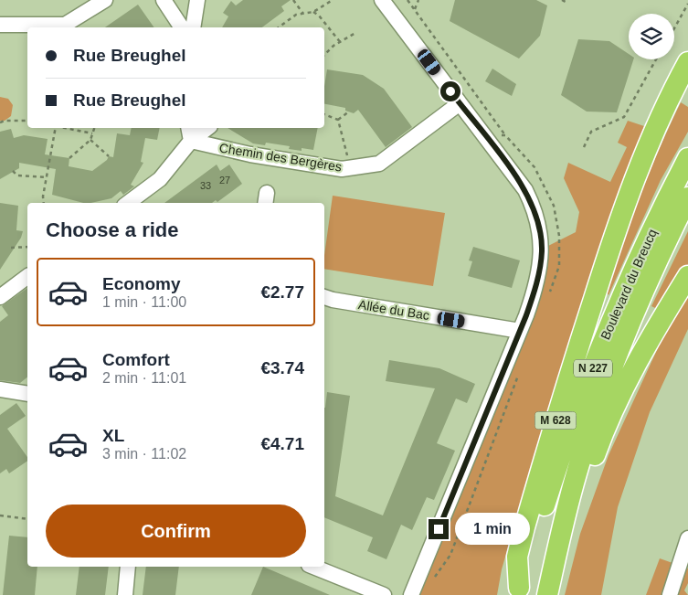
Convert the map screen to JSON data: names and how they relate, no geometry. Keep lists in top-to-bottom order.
{
  "streets": {
    "highway": ["Boulevard du Breucq", "N 227", "M 628"],
    "street": ["Chemin des Bergères", "Allée du Bac"]
  },
  "crossings": [
    ["Boulevard du Breucq", "M 628"]
  ],
  "house_numbers": ["27", "33"],
  "page": {
    "banner": ["Rue Breughel", "Rue Breughel"],
    "heading": "Choose a ride",
    "list": [
      {
        "name": "Economy",
        "note": "1 min · 11:00",
        "value": "€2.77"
      },
      {
        "name": "Comfort",
        "note": "2 min · 11:01",
        "value": "€3.74"
      },
      {
        "name": "XL",
        "note": "3 min · 11:02",
        "value": "€4.71"
      }
    ],
    "buttons": "Confirm",
    "bubble": "1 min"
  }
}
